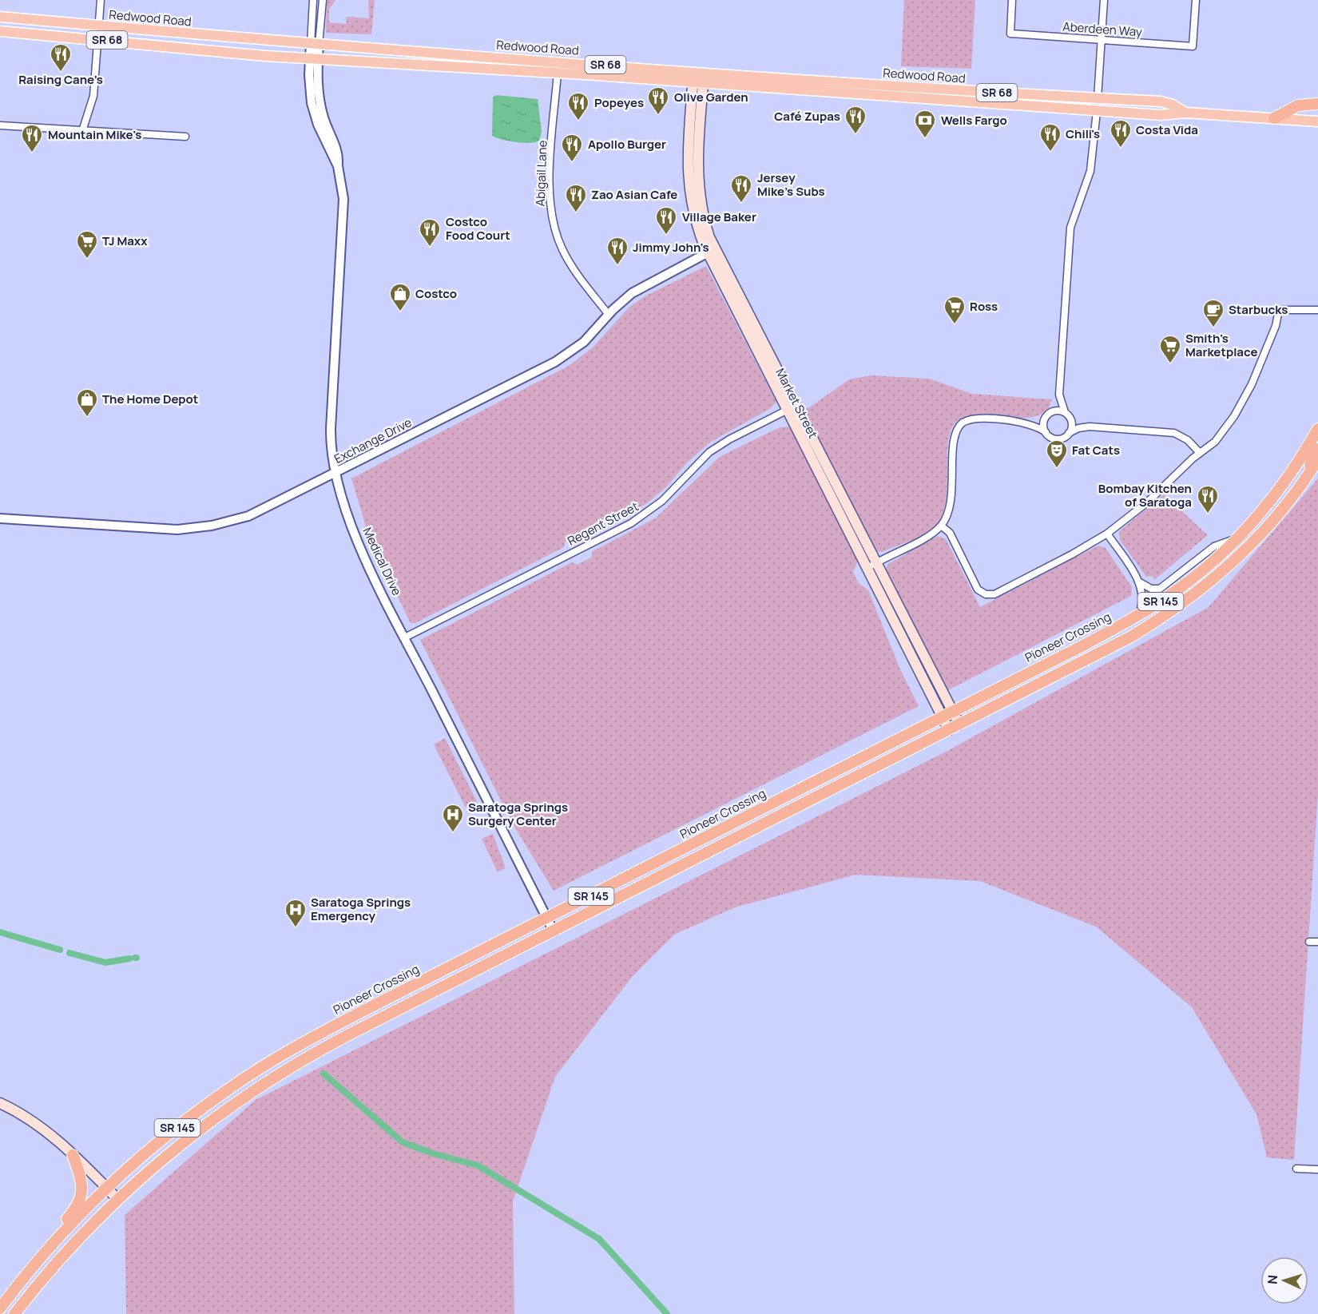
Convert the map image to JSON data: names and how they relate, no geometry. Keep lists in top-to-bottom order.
{
  "streets": {
    "highway": ["SR 145", "Pioneer Crossing"],
    "main road": ["Redwood Road", "SR 68", "Market Street"],
    "street": [
      "Aberdeen Way",
      "Abigail Lane",
      "Exchange Drive",
      "Regent Street",
      "Medical Drive"
    ]
  },
  "crossings": [
    ["Redwood Road", "Abigail Lane"],
    ["Redwood Road", "Market Street"],
    ["Redwood Road", "Medical Drive"],
    ["Abigail Lane", "Exchange Drive"],
    ["Market Street", "Exchange Drive"],
    ["Market Street", "Regent Street"],
    ["Market Street", "SR 145"],
    ["Market Street", "Pioneer Crossing"],
    ["Exchange Drive", "Medical Drive"],
    ["Regent Street", "Medical Drive"],
    ["Medical Drive", "SR 145"],
    ["Medical Drive", "Pioneer Crossing"],
    ["SR 145", "Pioneer Crossing"]
  ],
  "places": {
    "restaurant": [
      "Raising Cane's",
      "Olive Garden",
      "Popeyes",
      "Café Zupas",
      "Costa Vida",
      "Chili's",
      "Mountain Mike's",
      "Apollo Burger",
      "Jersey Mike's Subs",
      "Zao Asian Cafe",
      "Village Baker",
      "Costco Food Court",
      "Jimmy John's",
      "Bombay Kitchen of Saratoga"
    ],
    "bank": ["Wells Fargo"],
    "supermarket": ["TJ Maxx", "Ross", "Smith's Marketplace"],
    "shop": ["Costco", "The Home Depot"],
    "cafe": ["Starbucks"],
    "theatre": ["Fat Cats"],
    "hospital": ["Saratoga Springs Surgery Center", "Saratoga Springs Emergency"]
  },
  "north": "left"
}
